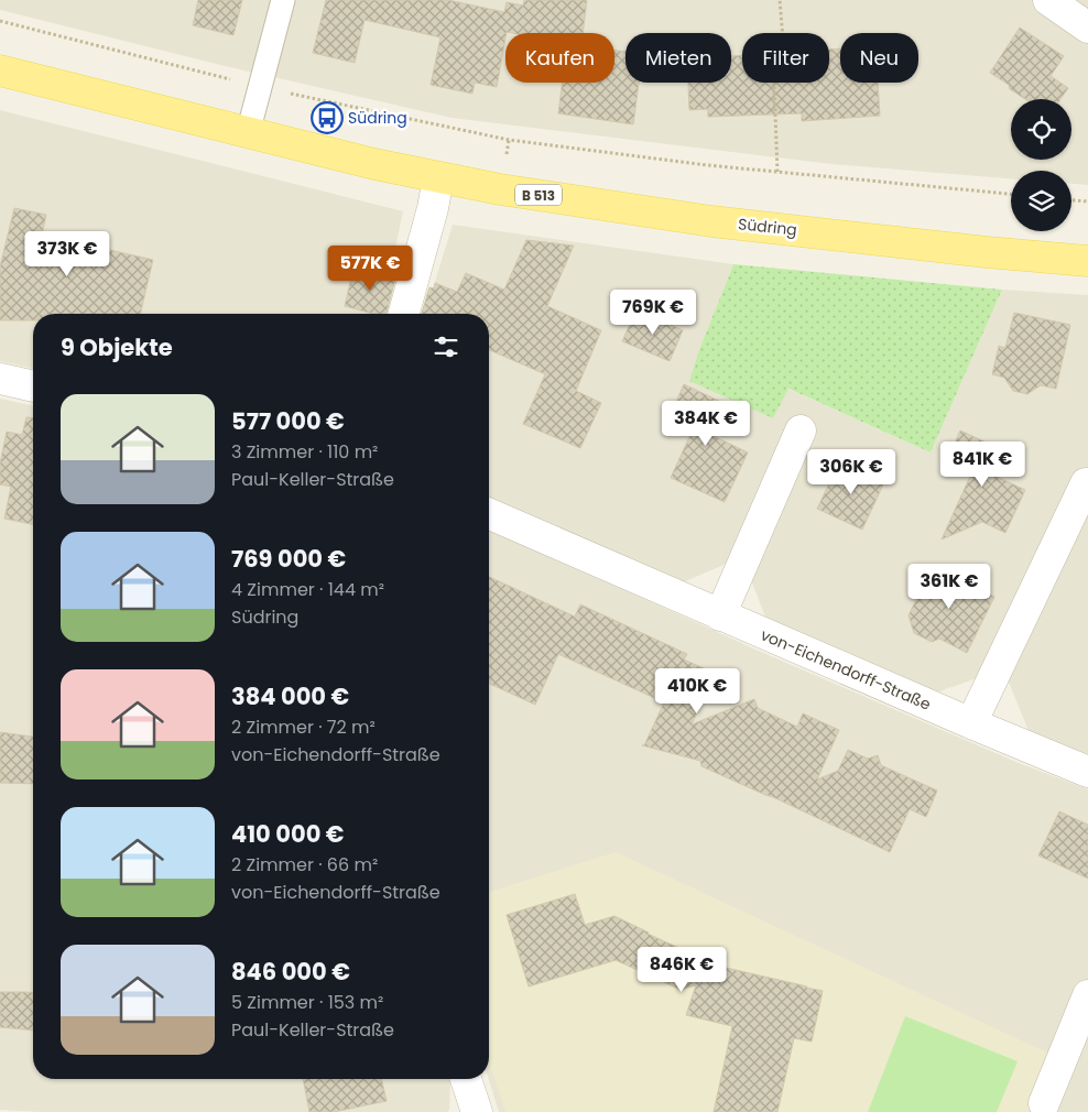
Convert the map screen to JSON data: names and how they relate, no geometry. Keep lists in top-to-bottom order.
{
  "streets": {
    "main road": ["B 513", "Südring"],
    "street": ["von-Eichendorff-Straße"]
  },
  "places": {
    "bus stop": ["Südring"]
  },
  "page": {
    "chip": [
      "Kaufen",
      "Mieten",
      "Filter",
      "Neu"
    ],
    "price": [
      "373K €",
      "577K €",
      "769K €",
      "384K €",
      "841K €",
      "306K €",
      "361K €",
      "410K €",
      "846K €"
    ],
    "heading": "9 Objekte",
    "list": [
      {
        "name": "577 000 €",
        "note": "3 Zimmer · 110 m² · Paul-Keller-Straße"
      },
      {
        "name": "769 000 €",
        "note": "4 Zimmer · 144 m² · Südring"
      },
      {
        "name": "384 000 €",
        "note": "2 Zimmer · 72 m² · von-Eichendorff-Straße"
      },
      {
        "name": "410 000 €",
        "note": "2 Zimmer · 66 m² · von-Eichendorff-Straße"
      },
      {
        "name": "846 000 €",
        "note": "5 Zimmer · 153 m² · Paul-Keller-Straße"
      }
    ]
  }
}
